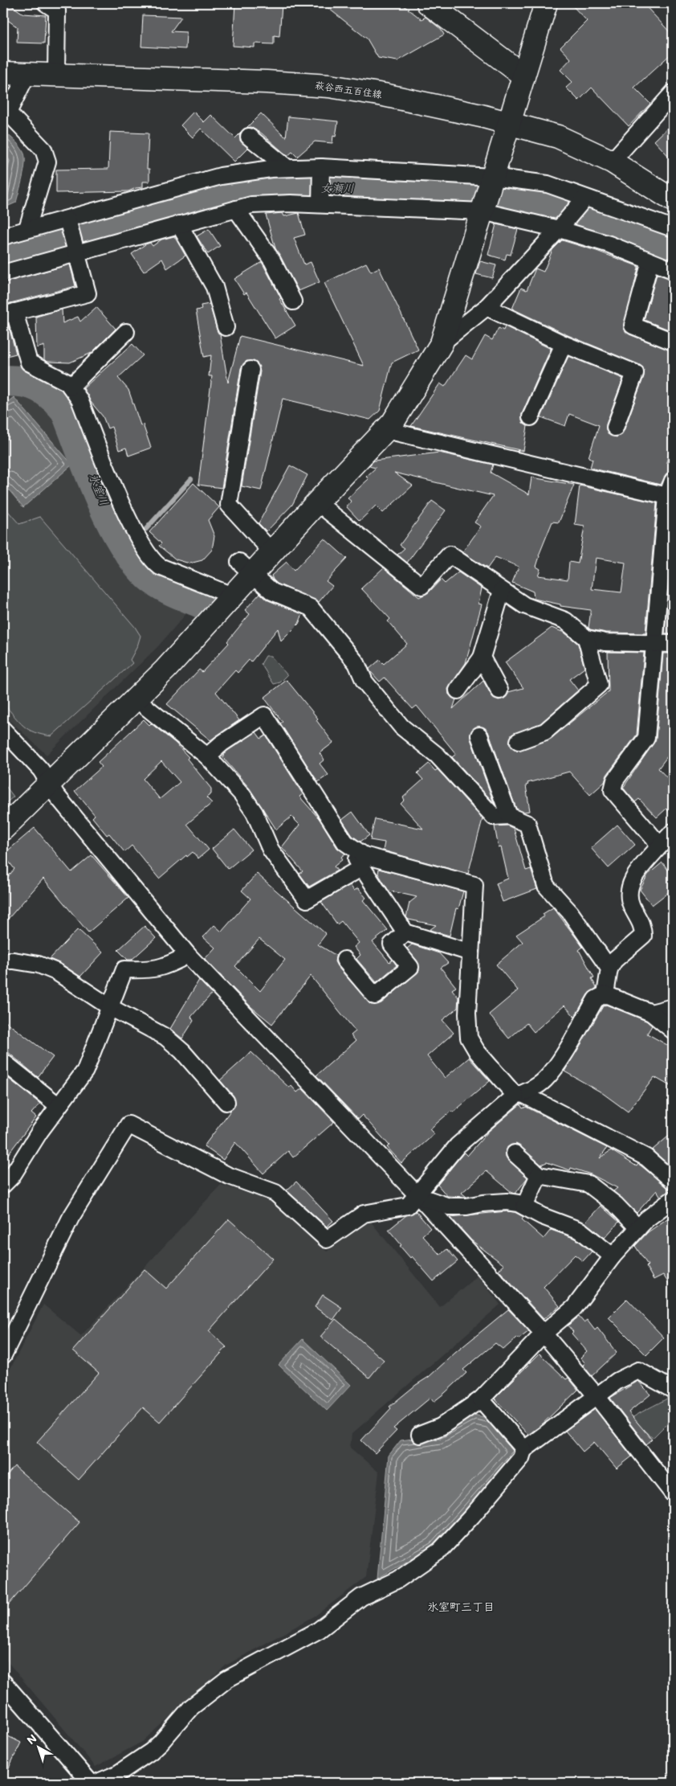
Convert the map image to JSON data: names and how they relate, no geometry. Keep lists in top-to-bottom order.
{
  "streets": {
    "street": ["萩谷西五百住線"]
  },
  "districts": ["氷室町三丁目"],
  "water": ["女瀬川", "氷室川"],
  "north": "top left"
}
